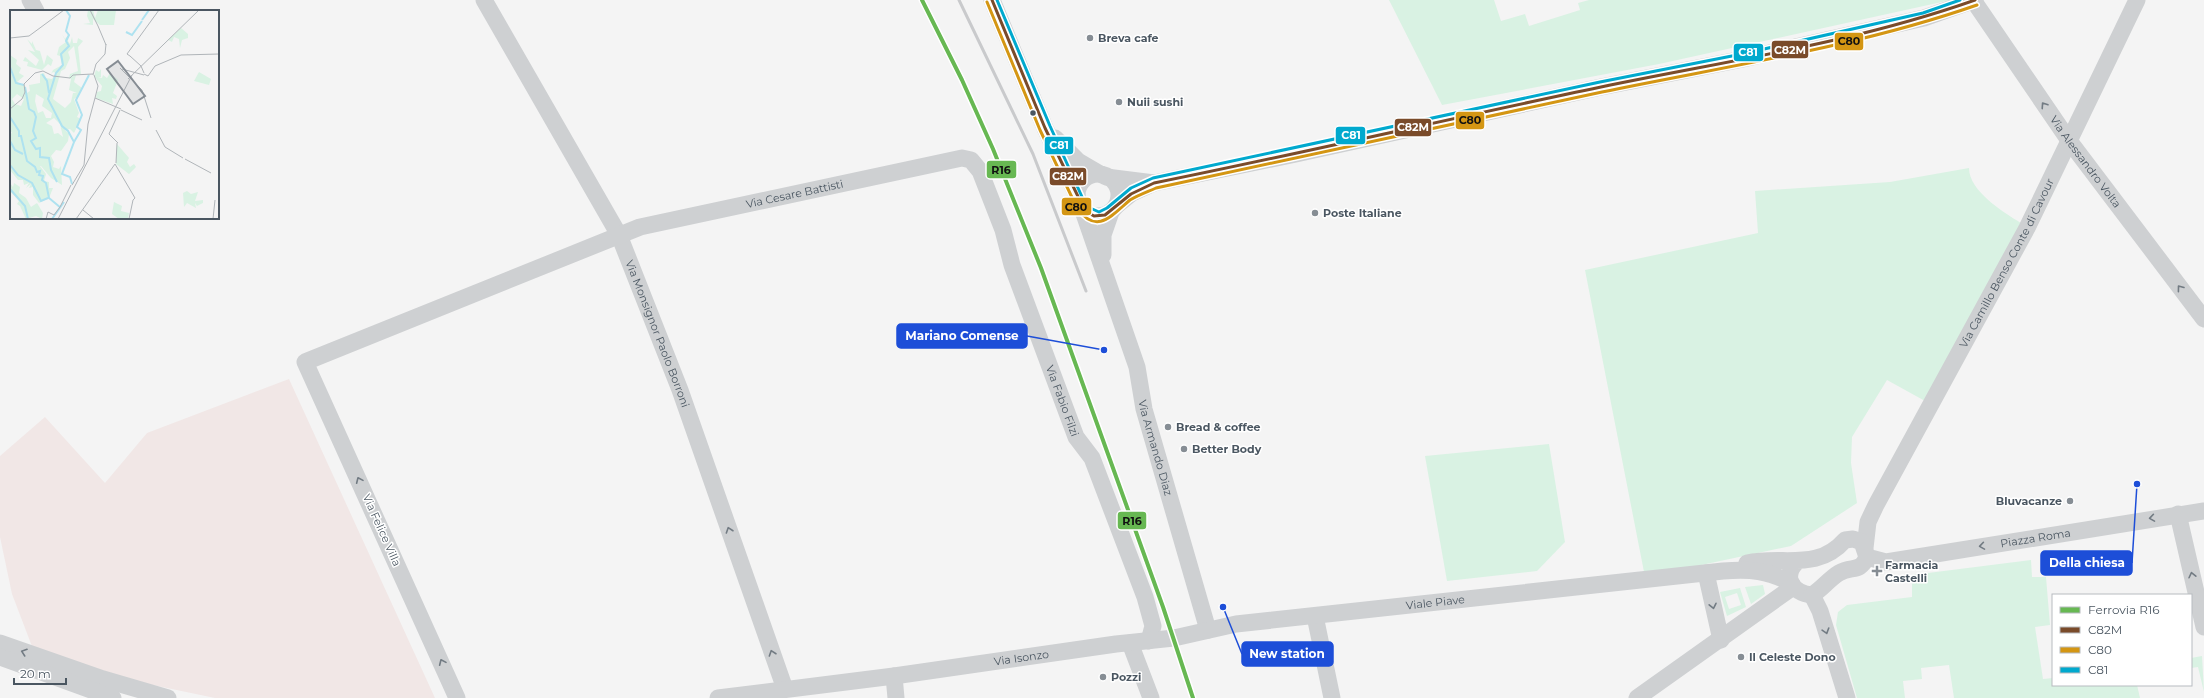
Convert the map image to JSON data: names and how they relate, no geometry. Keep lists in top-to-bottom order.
{
  "streets": {
    "street": [
      "Via Alessandro Volta",
      "Via Cesare Battisti",
      "Via Camillo Benso Conte di Cavour",
      "Via Monsignor Paolo Borroni",
      "Via Fabio Filzi",
      "Via Armando Diaz",
      "Via Felice Villa",
      "Piazza Roma",
      "Viale Piave",
      "Via Isonzo"
    ]
  },
  "crossings": [
    ["Via Alessandro Volta", "Via Camillo Benso Conte di Cavour"],
    ["Via Cesare Battisti", "Via Monsignor Paolo Borroni"],
    ["Via Cesare Battisti", "Via Fabio Filzi"],
    ["Via Cesare Battisti", "Via Felice Villa"],
    ["Via Camillo Benso Conte di Cavour", "Piazza Roma"],
    ["Via Camillo Benso Conte di Cavour", "Viale Piave"],
    ["Via Monsignor Paolo Borroni", "Via Isonzo"],
    ["Via Fabio Filzi", "Viale Piave"],
    ["Via Fabio Filzi", "Via Isonzo"],
    ["Via Armando Diaz", "Viale Piave"],
    ["Viale Piave", "Via Isonzo"]
  ],
  "one_way": [
    "Via Alessandro Volta",
    "Via Monsignor Paolo Borroni",
    "Via Felice Villa",
    "Piazza Roma"
  ],
  "places": {
    "other": [
      "Breva cafe",
      "Nuii sushi",
      "Poste Italiane",
      "Mariano Comense",
      "Bread & coffee",
      "Better Body",
      "Della chiesa",
      "Bluvacanze",
      "New station",
      "Il Celeste Dono",
      "Pozzi"
    ],
    "health": ["Farmacia Castelli"]
  },
  "lines": [
    "rail line R16",
    "transit line C82M",
    "transit line C81",
    "transit line C80"
  ],
  "legend": [
    "Ferrovia R16",
    "C82M",
    "C80",
    "C81"
  ],
  "scale_bar": "20 m"
}
